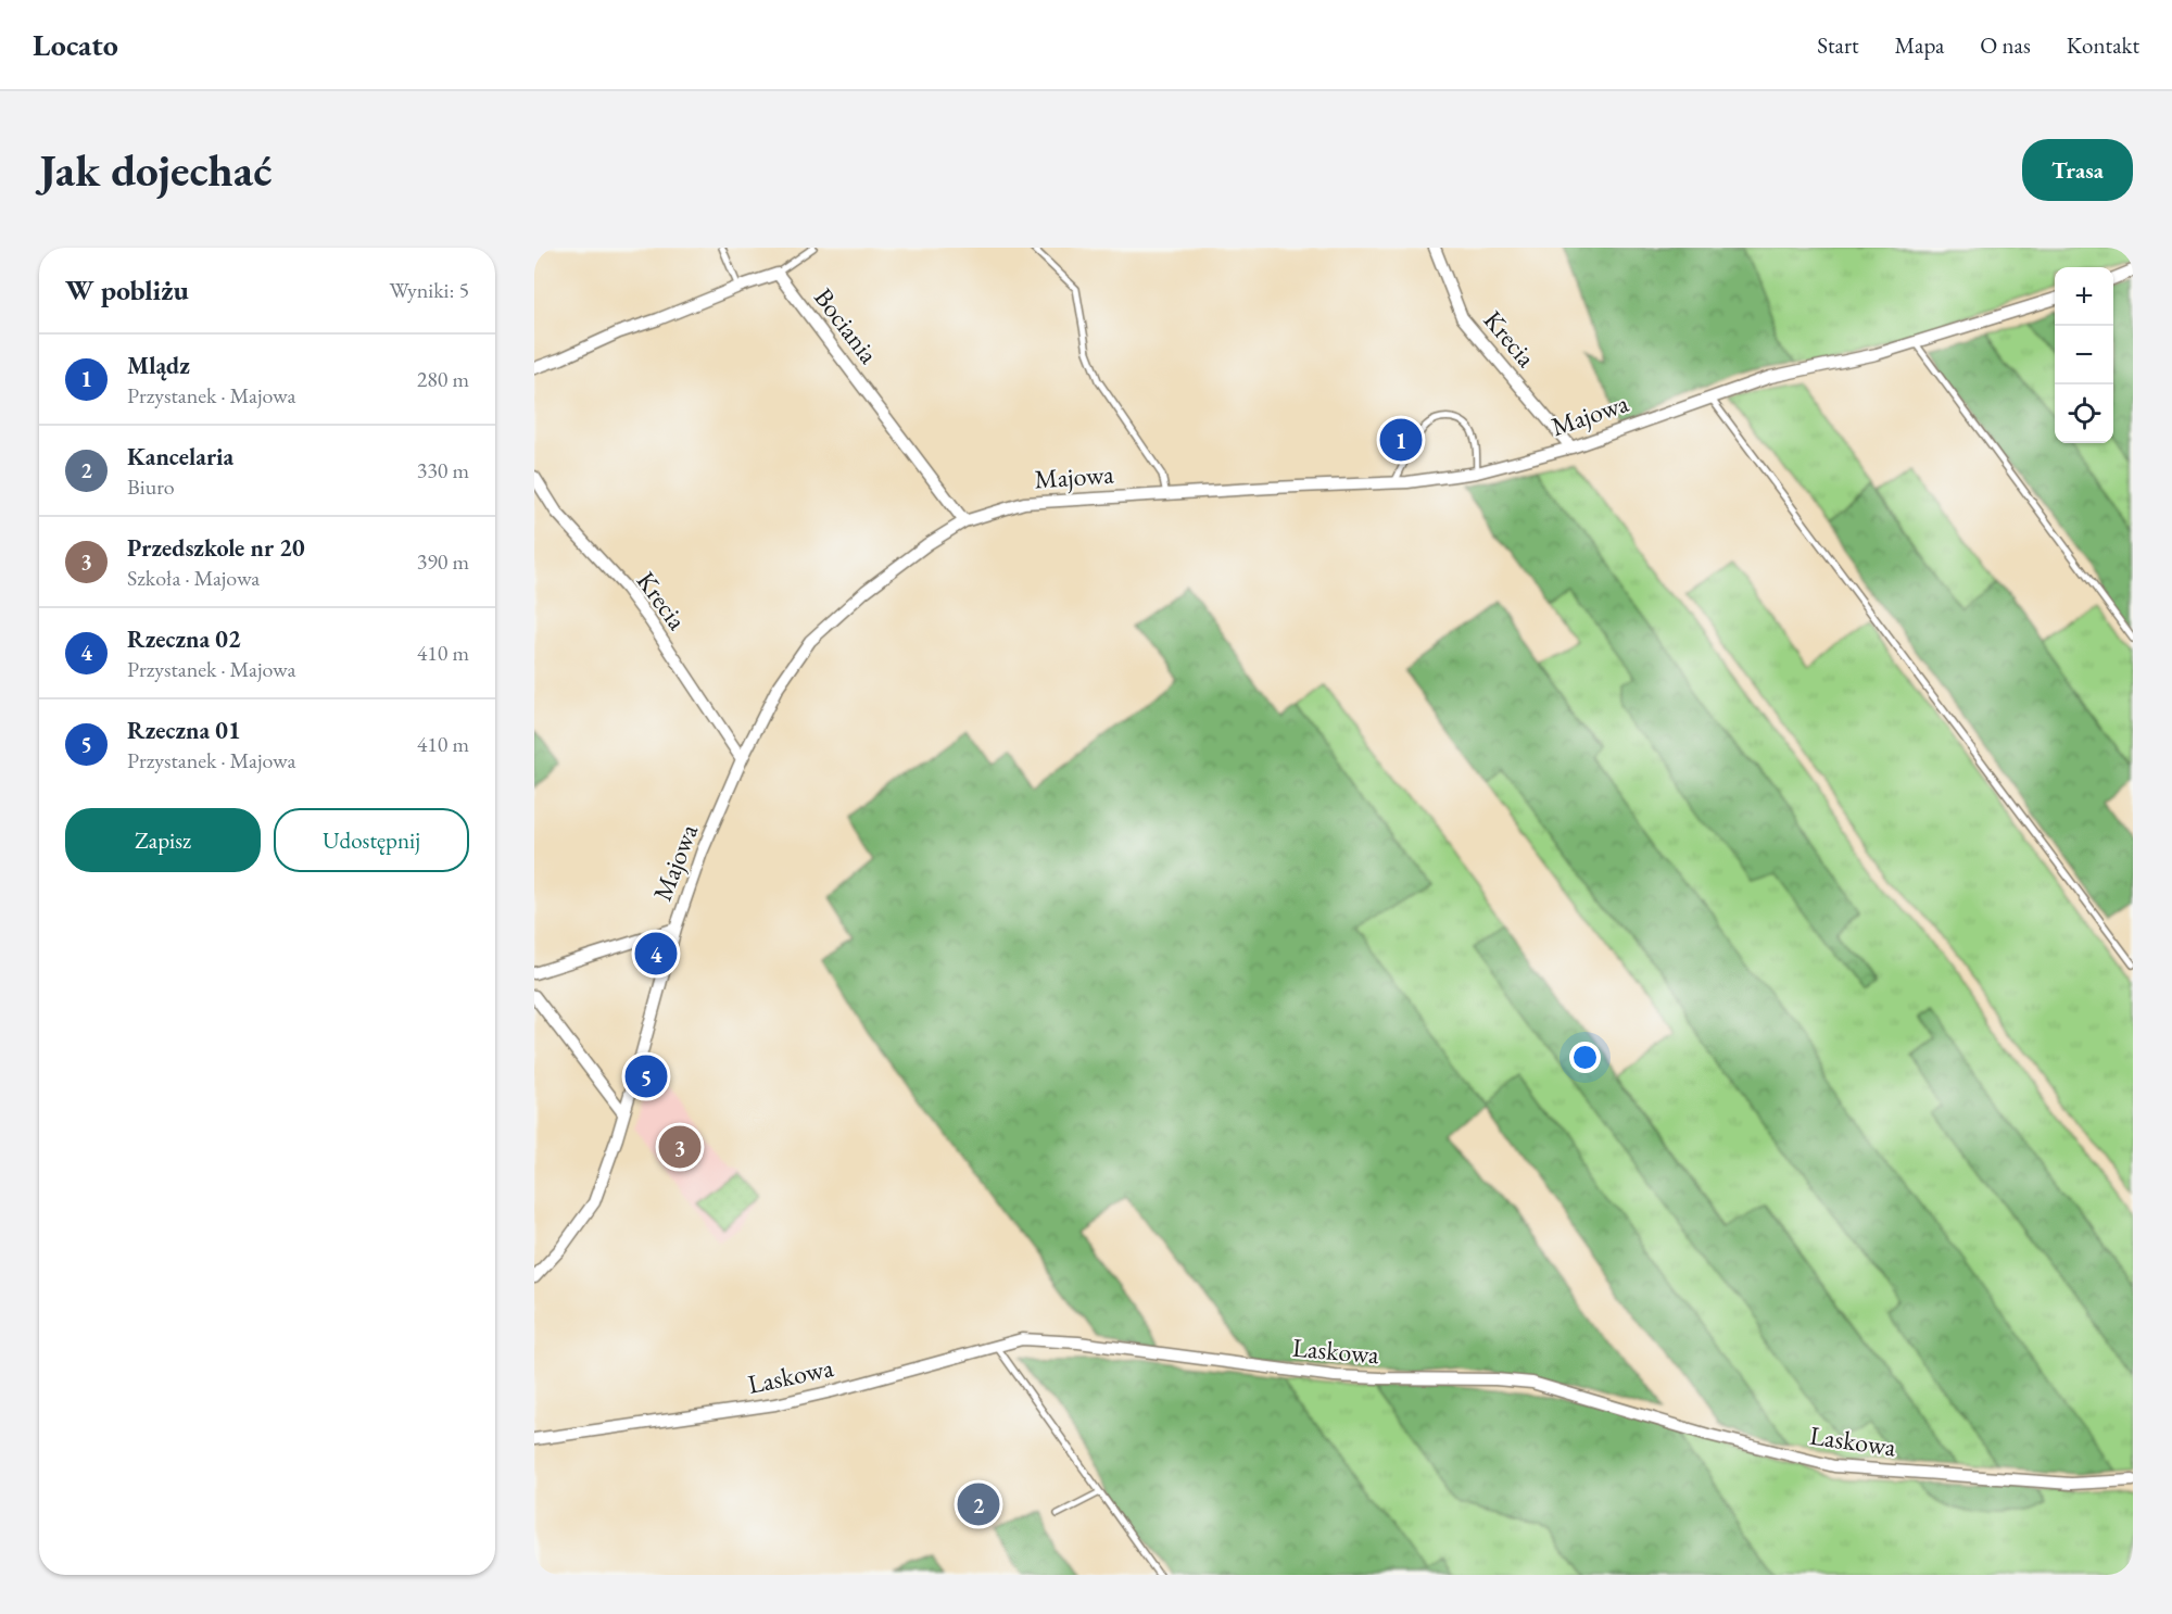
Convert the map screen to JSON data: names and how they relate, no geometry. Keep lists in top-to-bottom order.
{
  "streets": {
    "street": [
      "Bociania",
      "Krecia",
      "Majowa",
      "Laskowa"
    ]
  },
  "crossings": [
    ["Bociania", "Majowa"],
    ["Krecia", "Majowa"]
  ],
  "page": {
    "header": "Locato",
    "nav": [
      "Start",
      "Mapa",
      "O nas",
      "Kontakt"
    ],
    "buttons": [
      "Trasa",
      ["Zapisz", "Udostępnij"]
    ],
    "title": "Jak dojechać",
    "heading": ["W pobliżu", "Wyniki: 5"],
    "map_buttons": ["+", "−"],
    "list": [
      {
        "mark": "1",
        "name": "Mlądz",
        "note": "Przystanek · Majowa",
        "value": "280 m"
      },
      {
        "mark": "2",
        "name": "Kancelaria",
        "note": "Biuro",
        "value": "330 m"
      },
      {
        "mark": "3",
        "name": "Przedszkole nr 20",
        "note": "Szkoła · Majowa",
        "value": "390 m"
      },
      {
        "mark": "4",
        "name": "Rzeczna 02",
        "note": "Przystanek · Majowa",
        "value": "410 m"
      },
      {
        "mark": "5",
        "name": "Rzeczna 01",
        "note": "Przystanek · Majowa",
        "value": "410 m"
      }
    ],
    "pins": [
      "1",
      "4",
      "5",
      "3",
      "2"
    ]
  }
}
